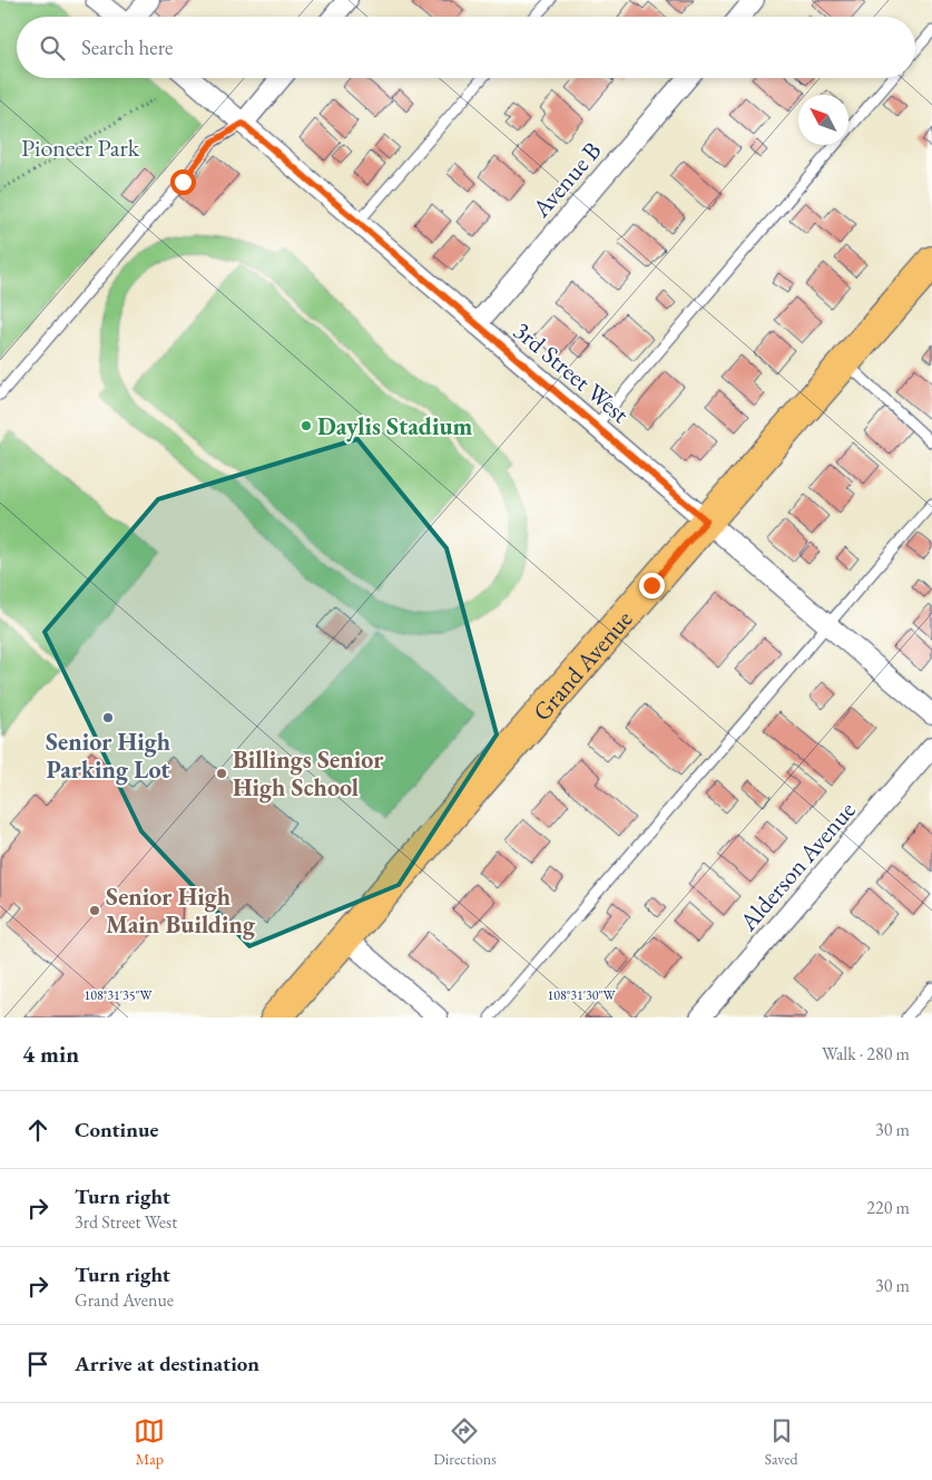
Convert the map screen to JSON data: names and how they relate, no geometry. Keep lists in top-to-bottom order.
{
  "streets": {
    "main road": ["Grand Avenue"],
    "street": ["Avenue B", "3rd Street West", "Alderson Avenue"]
  },
  "crossings": [
    ["Avenue B", "3rd Street West"],
    ["3rd Street West", "Grand Avenue"]
  ],
  "parks": ["Pioneer Park"],
  "places": [
    "Daylis Stadium",
    "Senior High Parking Lot",
    "Billings Senior High School",
    "Senior High Main Building"
  ],
  "north": "top left",
  "page": {
    "search": "Search here",
    "heading": ["4 min", "Walk · 280 m"],
    "list": [
      ["Continue", "30 m"],
      ["Turn right", "3rd Street West", "220 m"],
      ["Turn right", "Grand Avenue", "30 m"],
      "Arrive at destination"
    ],
    "nav": ["Map", "Directions", "Saved"]
  },
  "coordinates": ["108°31'35\"W", "108°31'30\"W"]
}
